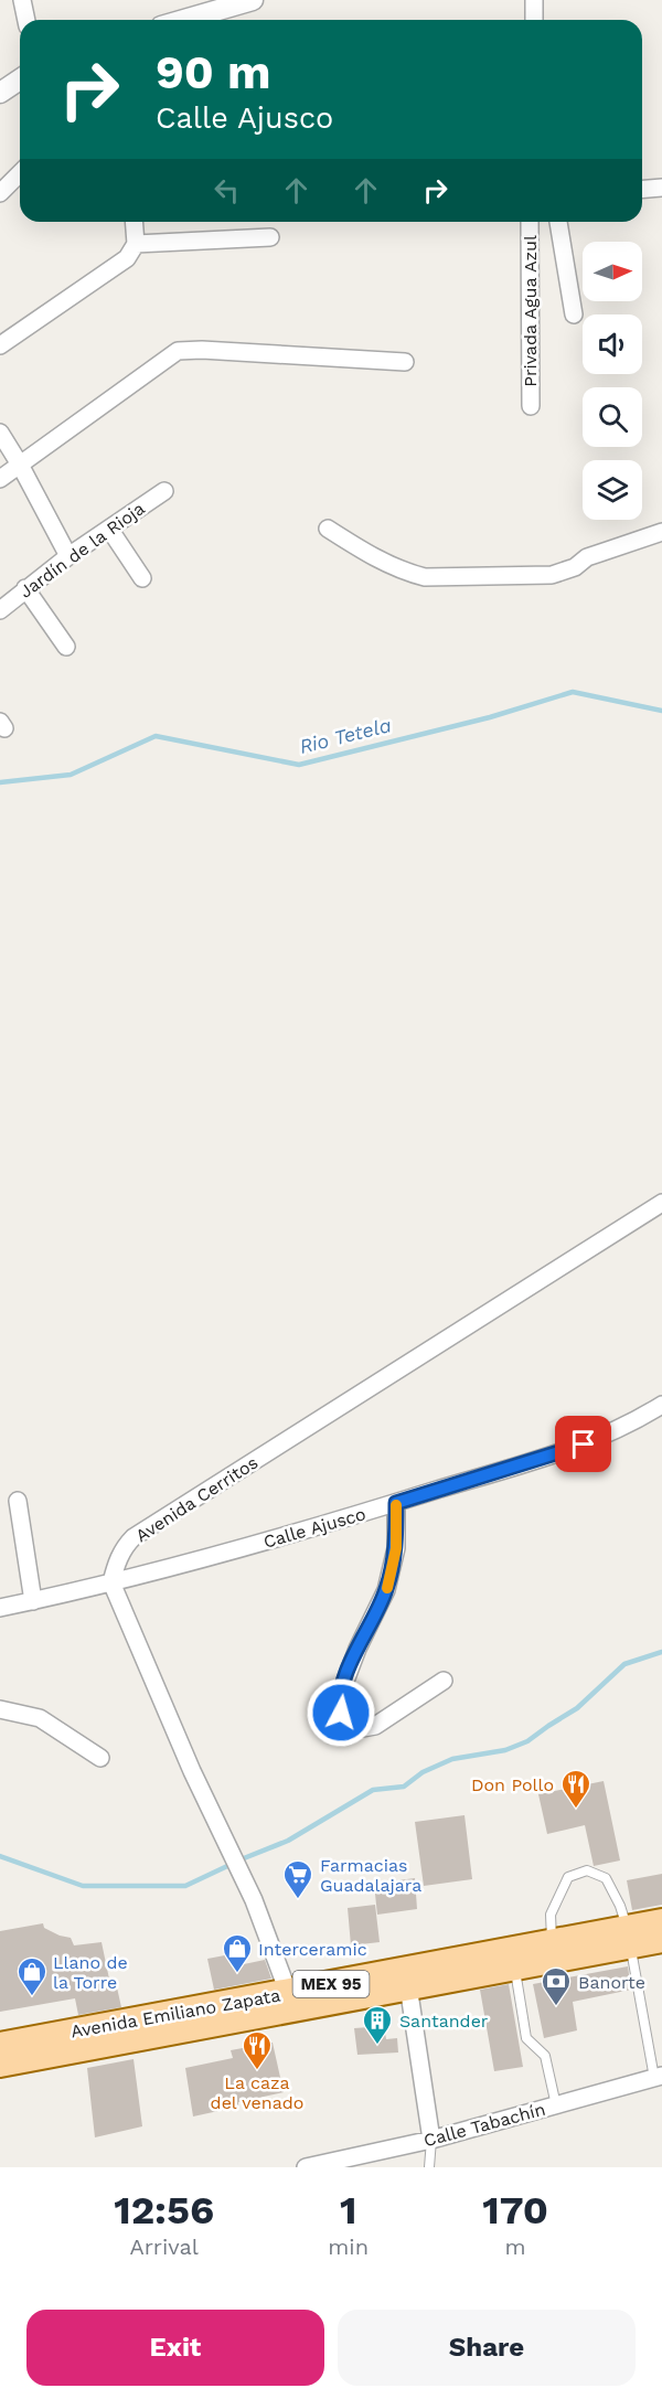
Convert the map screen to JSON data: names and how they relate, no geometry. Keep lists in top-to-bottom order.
{
  "streets": {
    "main road": ["MEX 95", "Avenida Emiliano Zapata"],
    "street": [
      "Privada Agua Azul",
      "Jardín de la Rioja",
      "Avenida Cerritos",
      "Calle Ajusco",
      "Calle Tabachín"
    ]
  },
  "crossings": [
    ["Avenida Cerritos", "Calle Ajusco"]
  ],
  "water": ["Rio Tetela"],
  "places": {
    "restaurant": ["Don Pollo", "La caza del venado"],
    "supermarket": ["Farmacias Guadalajara"],
    "shop": ["Interceramic", "Llano de la Torre"],
    "bank": ["Banorte"],
    "building": ["Santander"]
  },
  "north": "right",
  "page": {
    "turn": ["90 m", "Calle Ajusco"],
    "eta": [
      "12:56",
      "Arrival",
      "1",
      "min",
      "170",
      "m"
    ],
    "buttons": ["Exit", "Share"]
  }
}
